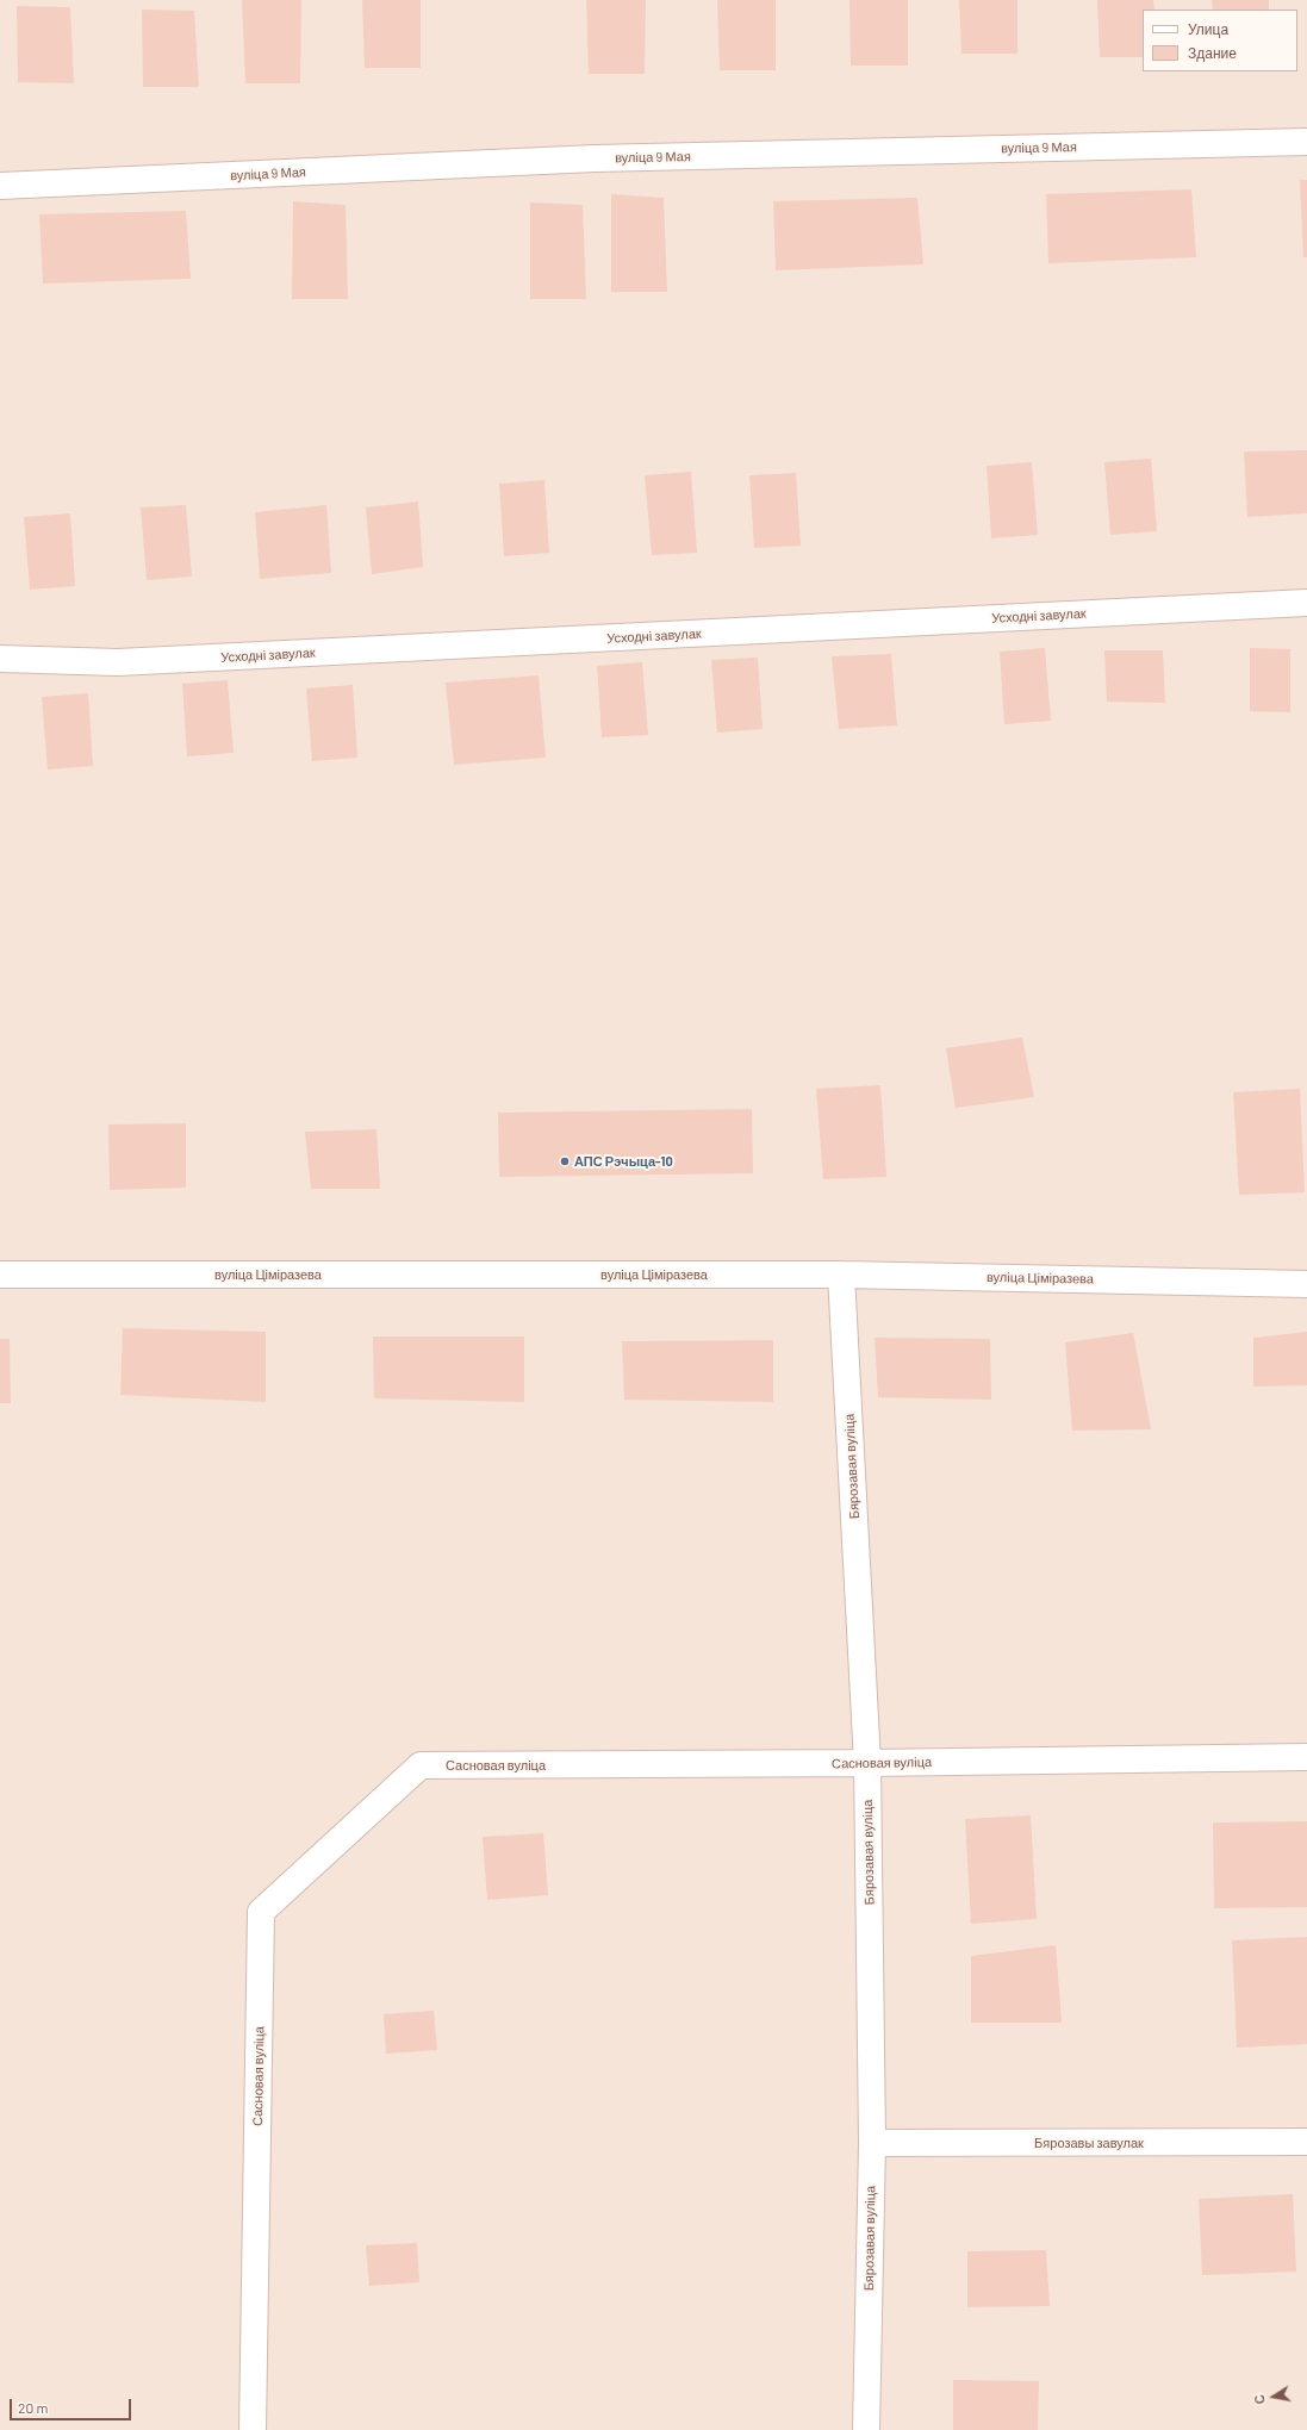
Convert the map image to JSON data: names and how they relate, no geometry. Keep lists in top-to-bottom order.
{
  "streets": {
    "street": [
      "вуліца 9 Мая",
      "Усходні завулак",
      "вуліца Ціміразева",
      "Бярозавая вуліца",
      "Сасновая вуліца",
      "Бярозавы завулак"
    ]
  },
  "crossings": [
    ["вуліца Ціміразева", "Бярозавая вуліца"],
    ["Бярозавая вуліца", "Сасновая вуліца"],
    ["Бярозавая вуліца", "Бярозавы завулак"]
  ],
  "places": ["АПС Рэчыца-10"],
  "legend": ["Улица", "Здание"],
  "scale_bar": "20 m",
  "north": "left"
}
